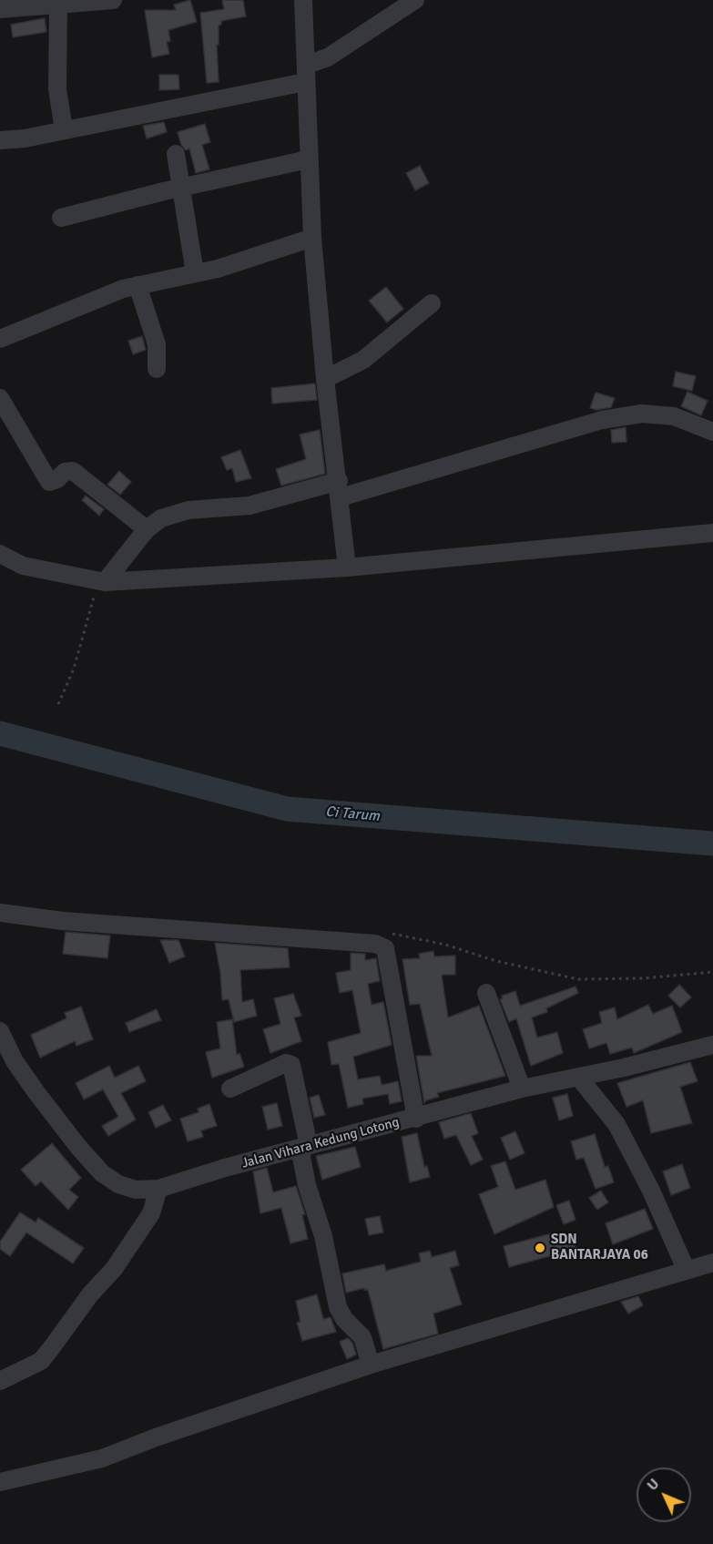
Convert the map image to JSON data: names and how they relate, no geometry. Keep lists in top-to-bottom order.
{
  "streets": {
    "street": ["Jalan Vihara Kedung Lotong"]
  },
  "water": ["Ci Tarum"],
  "places": ["SDN BANTARJAYA 06"],
  "north": "top left"
}
